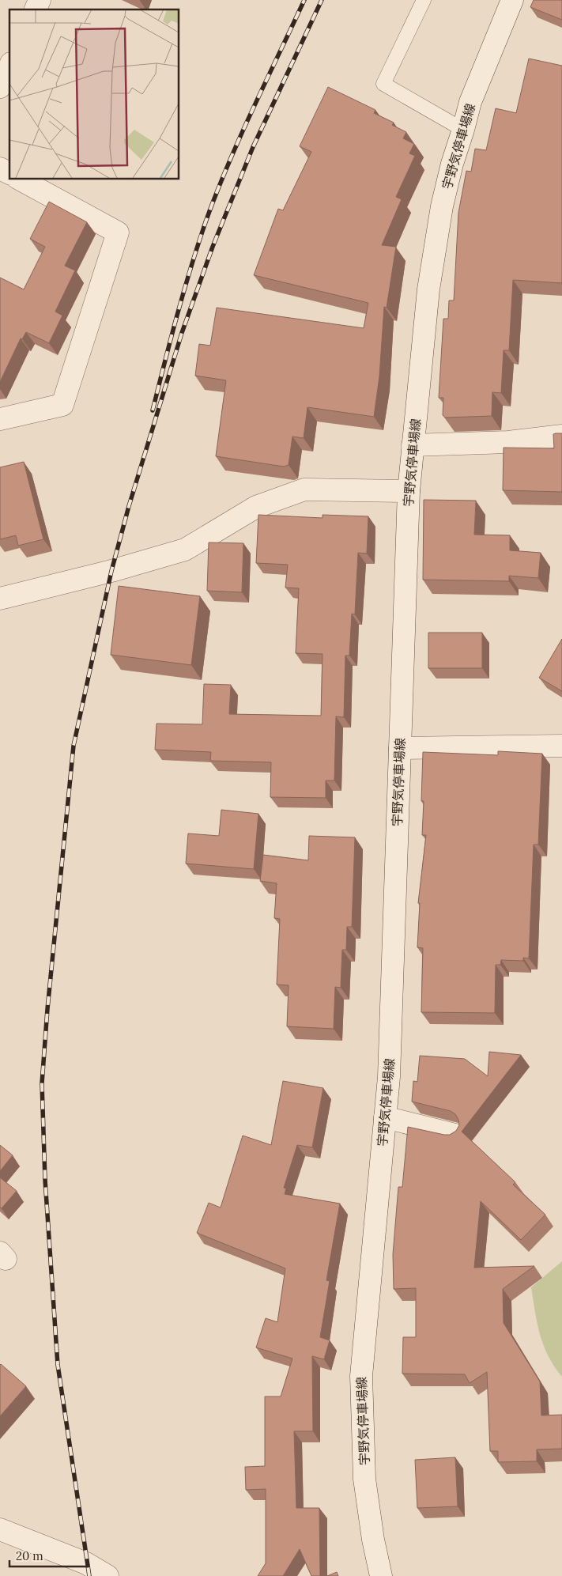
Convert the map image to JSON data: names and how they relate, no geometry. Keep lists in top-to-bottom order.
{
  "streets": {
    "main road": ["宇野気停車場線"]
  },
  "scale_bar": "20 m"
}
